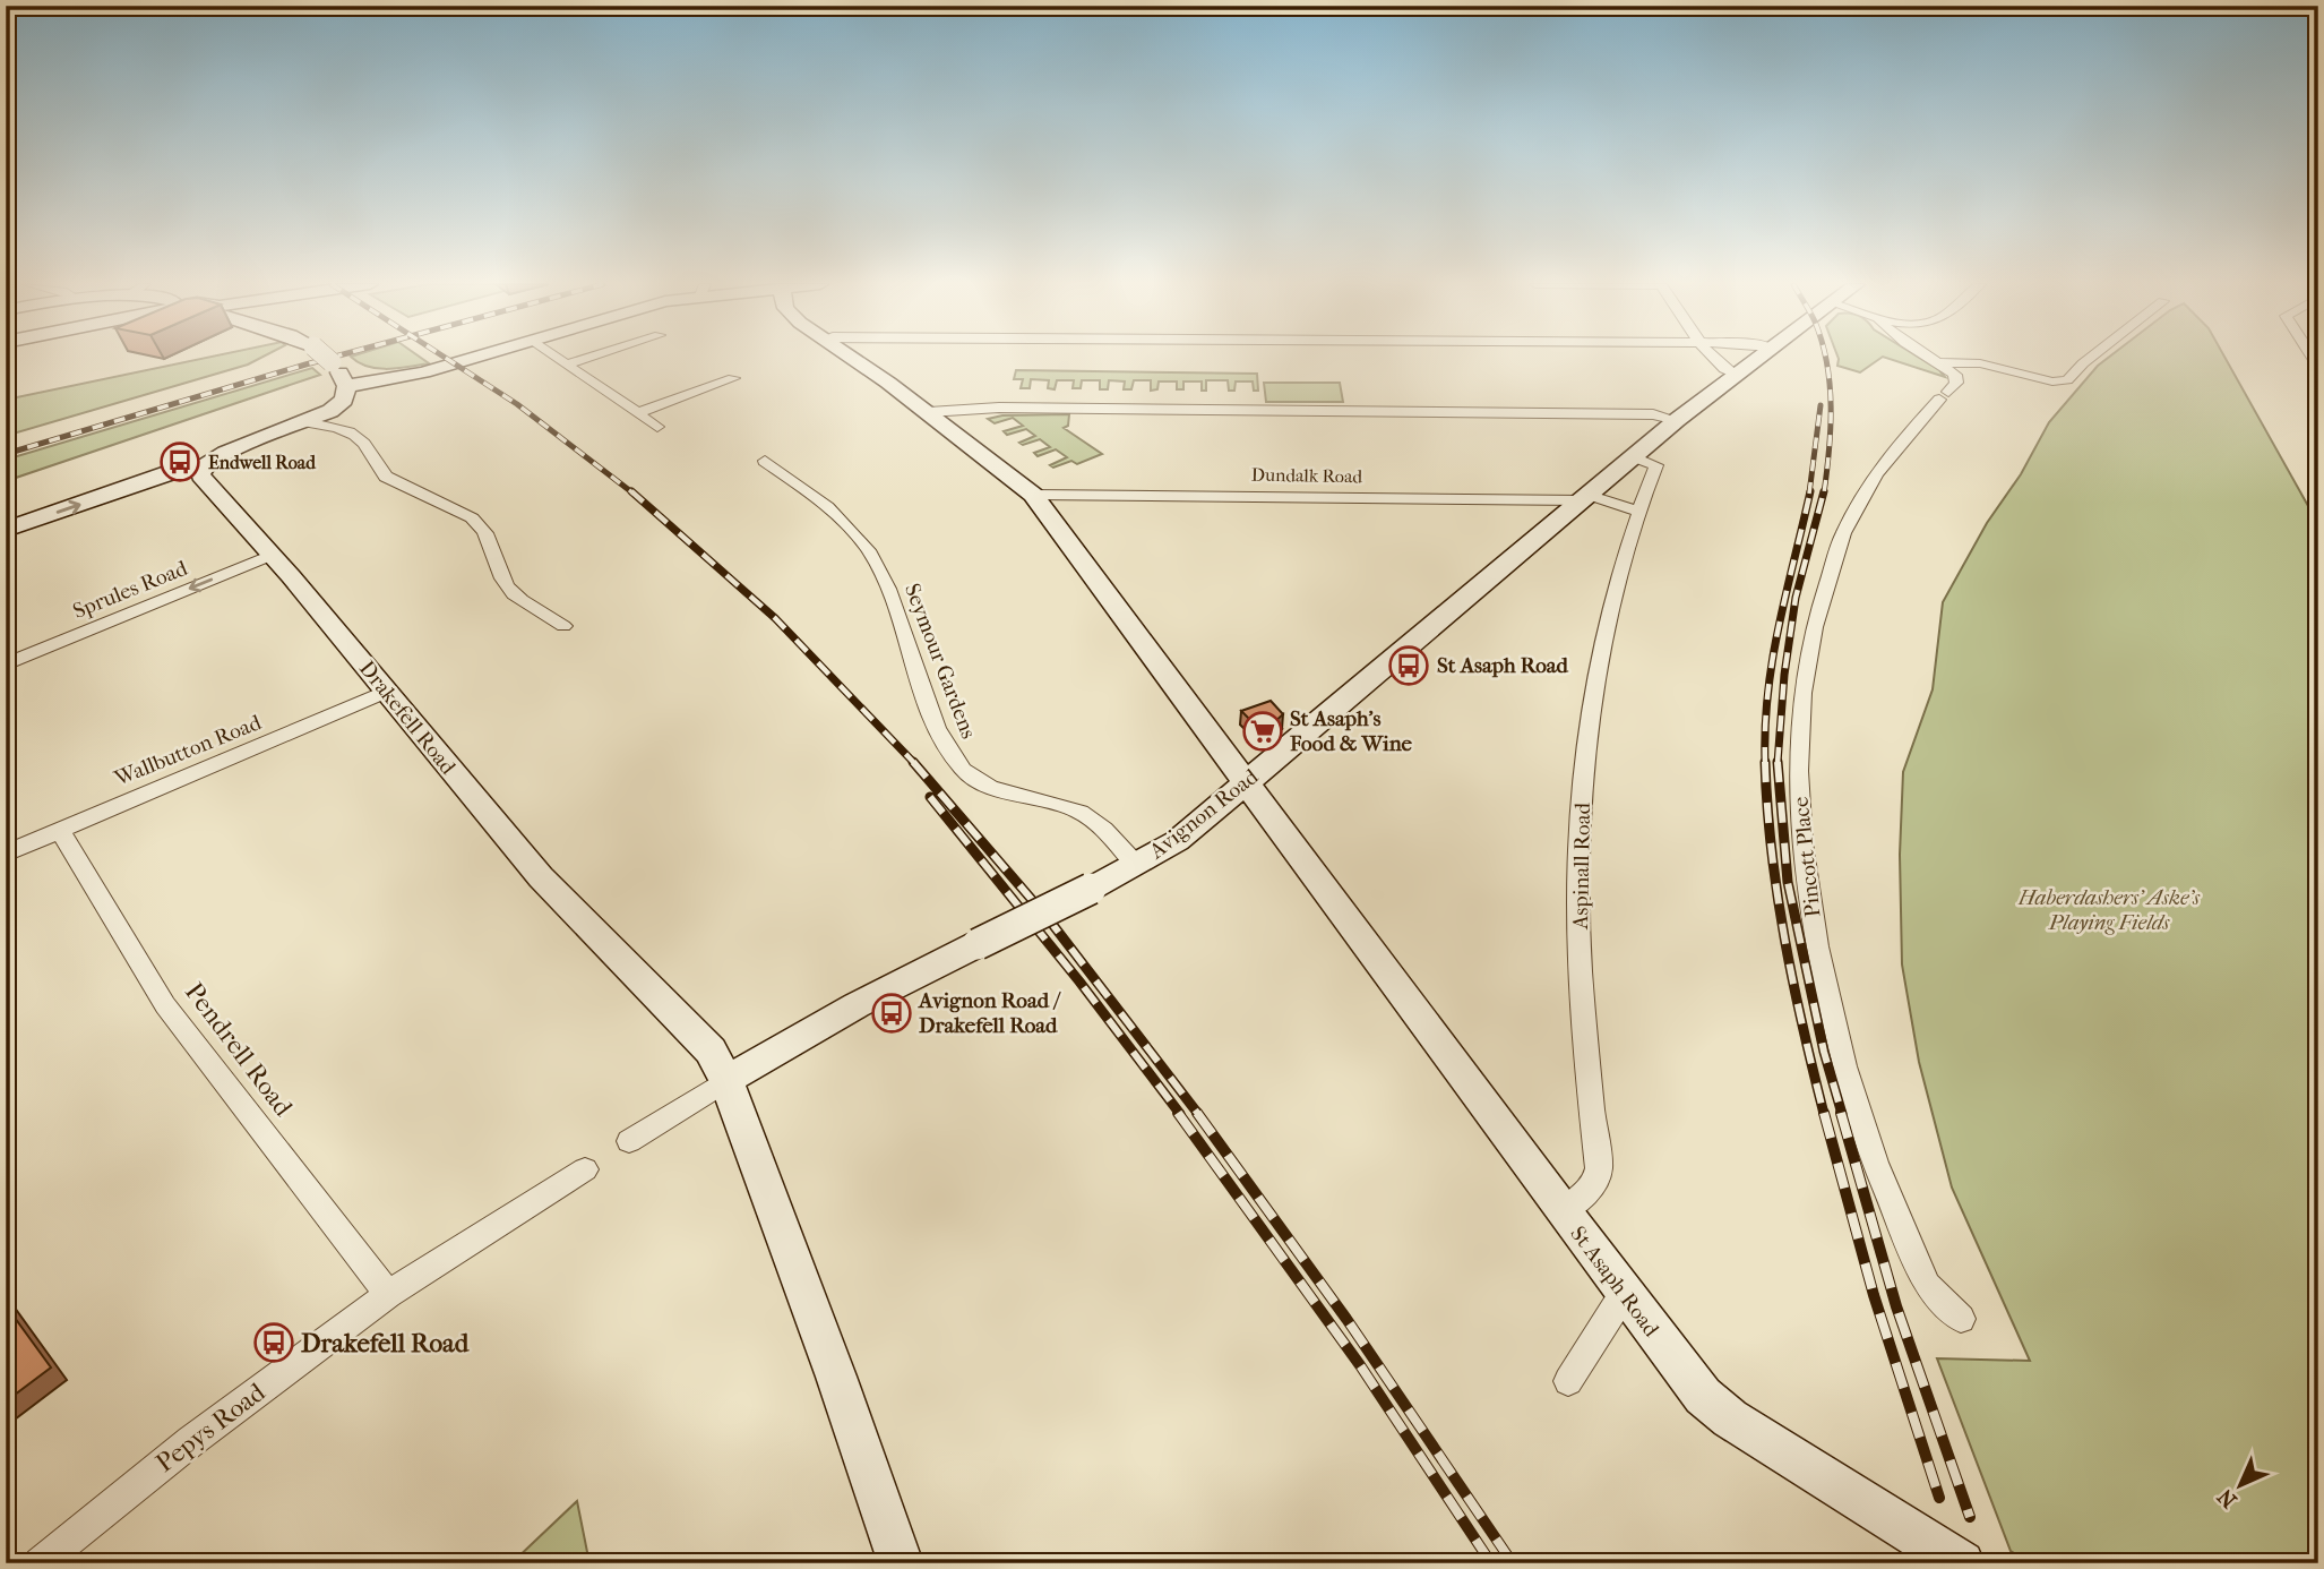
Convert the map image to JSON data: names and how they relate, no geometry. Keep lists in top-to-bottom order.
{
  "streets": {
    "street": [
      "Dundalk Road",
      "Sprules Road",
      "Seymour Gardens",
      "Drakefell Road",
      "Wallbutton Road",
      "Avignon Road",
      "Pincott Place",
      "Aspinall Road",
      "Pendrell Road",
      "St Asaph Road",
      "Pepys Road"
    ]
  },
  "crossings": [
    ["Dundalk Road", "Avignon Road"],
    ["Dundalk Road", "St Asaph Road"],
    ["Sprules Road", "Drakefell Road"],
    ["Seymour Gardens", "Avignon Road"],
    ["Drakefell Road", "Wallbutton Road"],
    ["Drakefell Road", "Avignon Road"],
    ["Wallbutton Road", "Pendrell Road"],
    ["Avignon Road", "Aspinall Road"],
    ["Avignon Road", "St Asaph Road"],
    ["Aspinall Road", "St Asaph Road"],
    ["Pendrell Road", "Pepys Road"]
  ],
  "parks": ["Haberdashers' Aske's Playing Fields"],
  "places": {
    "bus stop": [
      "Endwell Road",
      "St Asaph Road",
      "Avignon Road / Drakefell Road",
      "Drakefell Road"
    ],
    "supermarket": ["St Asaph's Food & Wine"]
  },
  "north": "bottom left"
}
